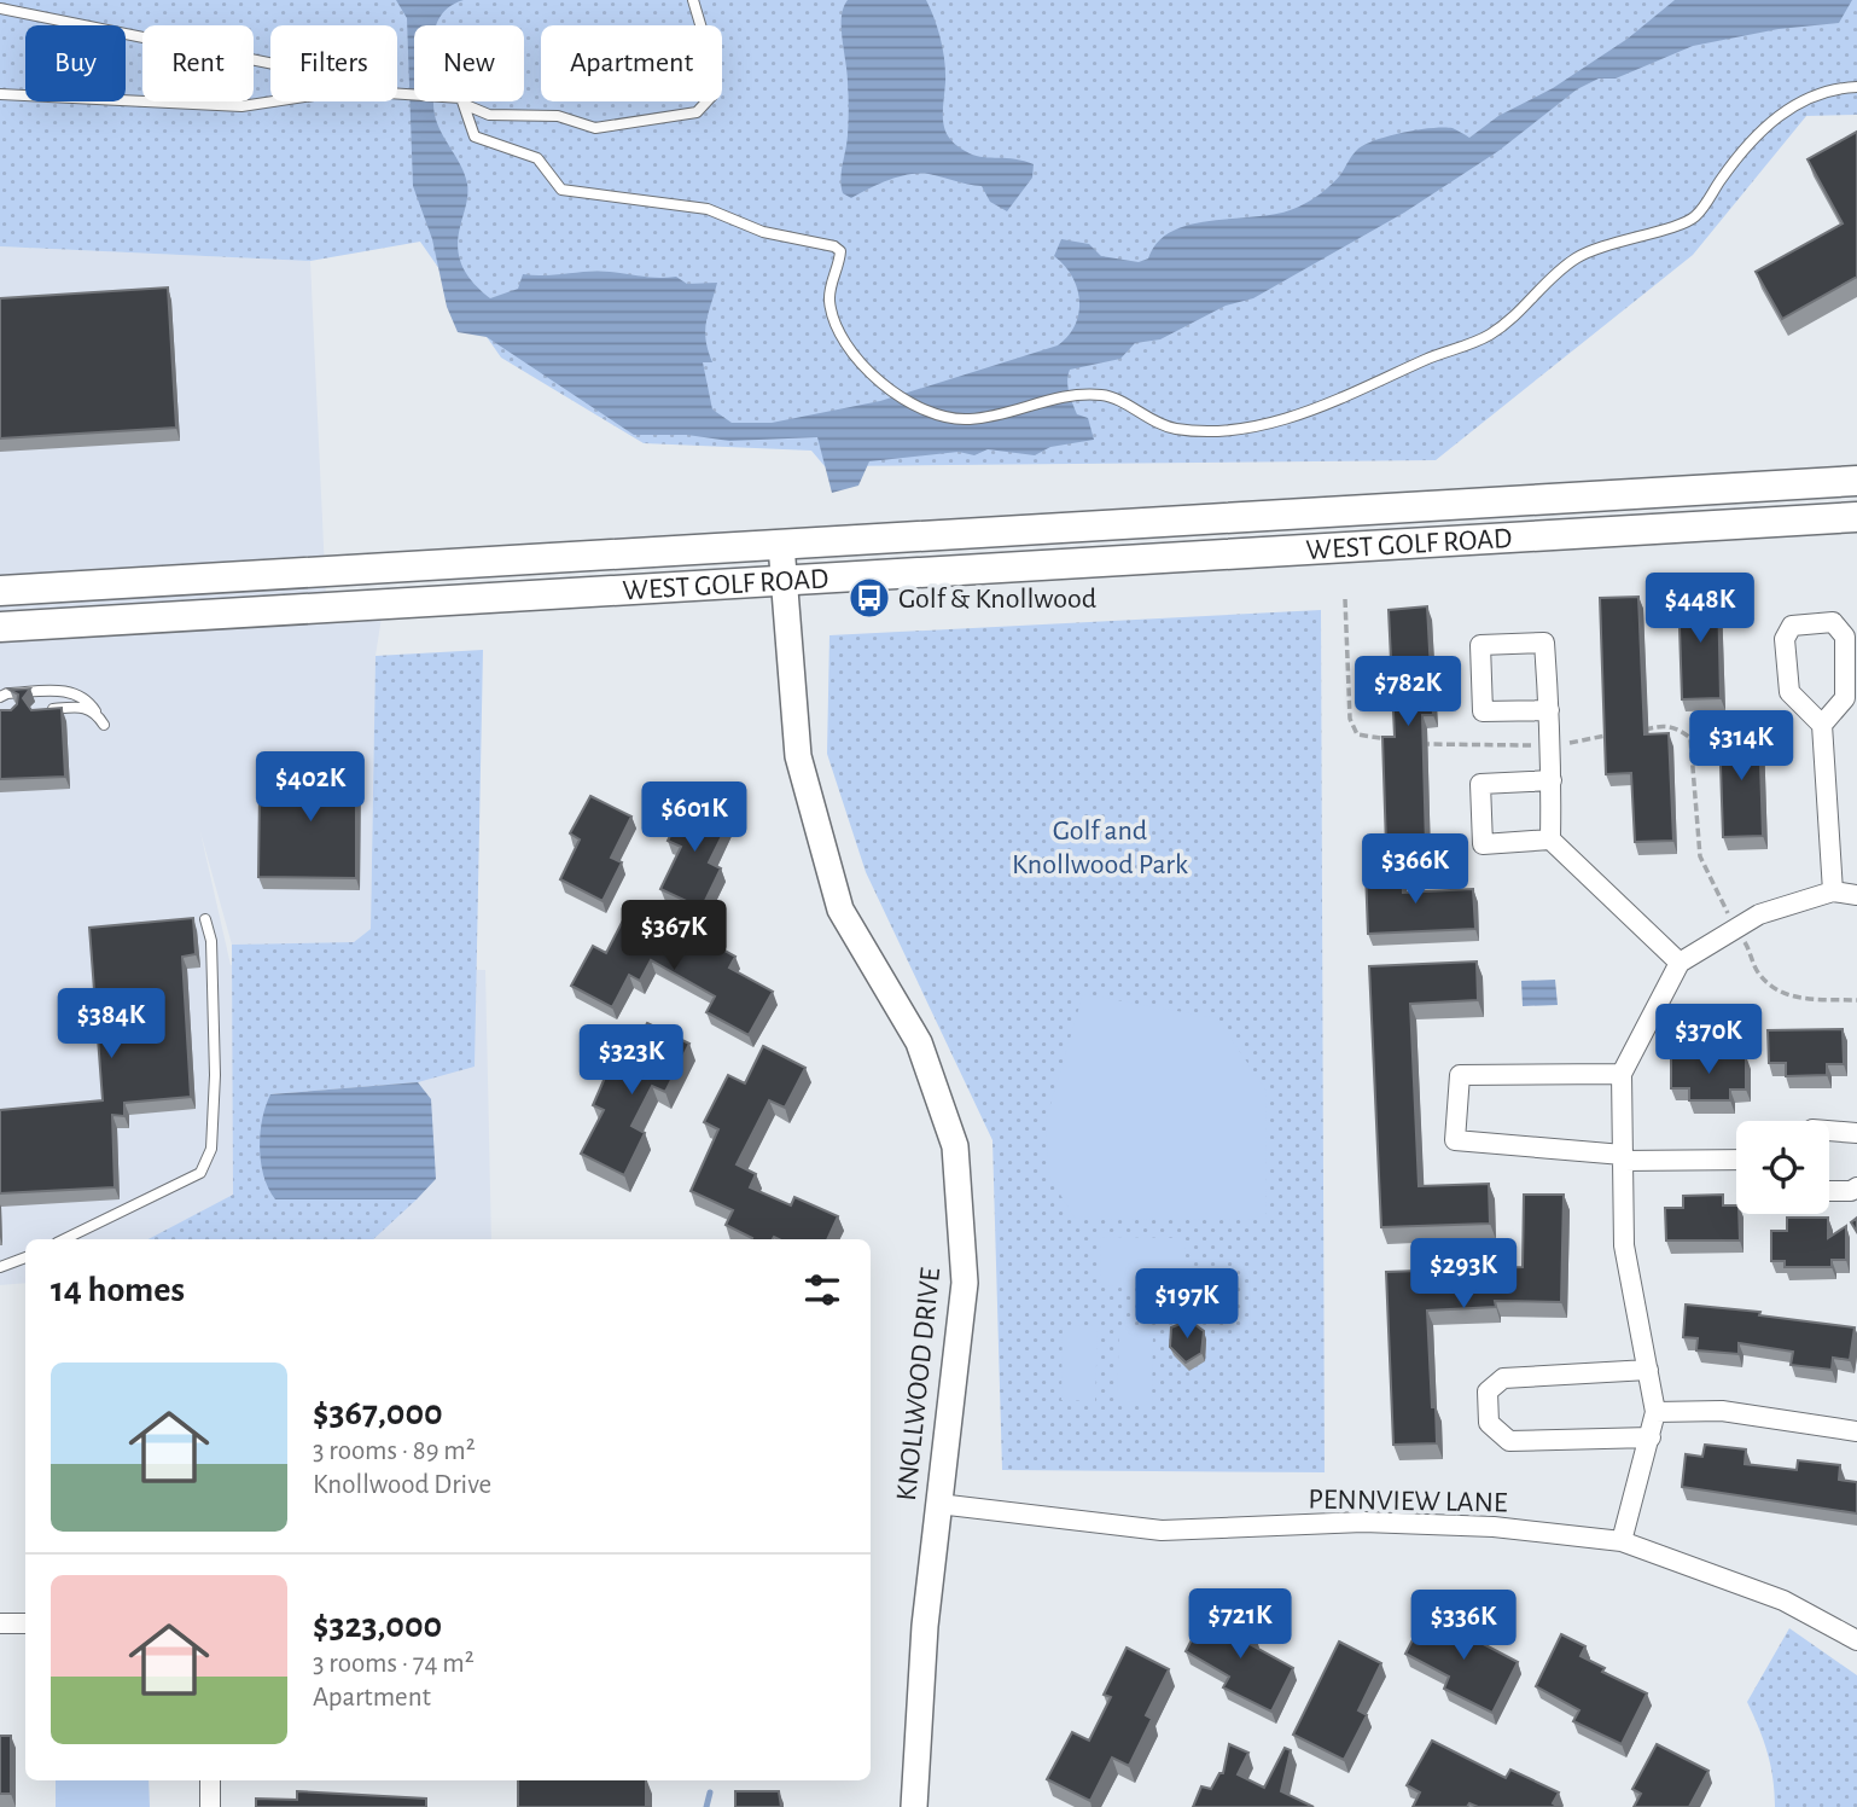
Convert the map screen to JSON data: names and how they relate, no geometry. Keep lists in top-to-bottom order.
{
  "streets": {
    "main road": ["WEST GOLF ROAD"],
    "street": ["KNOLLWOOD DRIVE", "PENNVIEW LANE"]
  },
  "crossings": [
    ["WEST GOLF ROAD", "KNOLLWOOD DRIVE"],
    ["KNOLLWOOD DRIVE", "PENNVIEW LANE"]
  ],
  "parks": ["Golf and Knollwood Park"],
  "places": {
    "bus stop": ["Golf & Knollwood"]
  },
  "page": {
    "chip": [
      "Buy",
      "Rent",
      "Filters",
      "New",
      "Apartment"
    ],
    "price": [
      "$448K",
      "$782K",
      "$314K",
      "$402K",
      "$601K",
      "$366K",
      "$367K",
      "$384K",
      "$370K",
      "$323K",
      "$293K",
      "$197K",
      "$721K",
      "$336K"
    ],
    "heading": "14 homes",
    "list": [
      {
        "name": "$367,000",
        "note": "3 rooms · 89 m² · Knollwood Drive"
      },
      {
        "name": "$323,000",
        "note": "3 rooms · 74 m² · Apartment"
      }
    ]
  }
}
